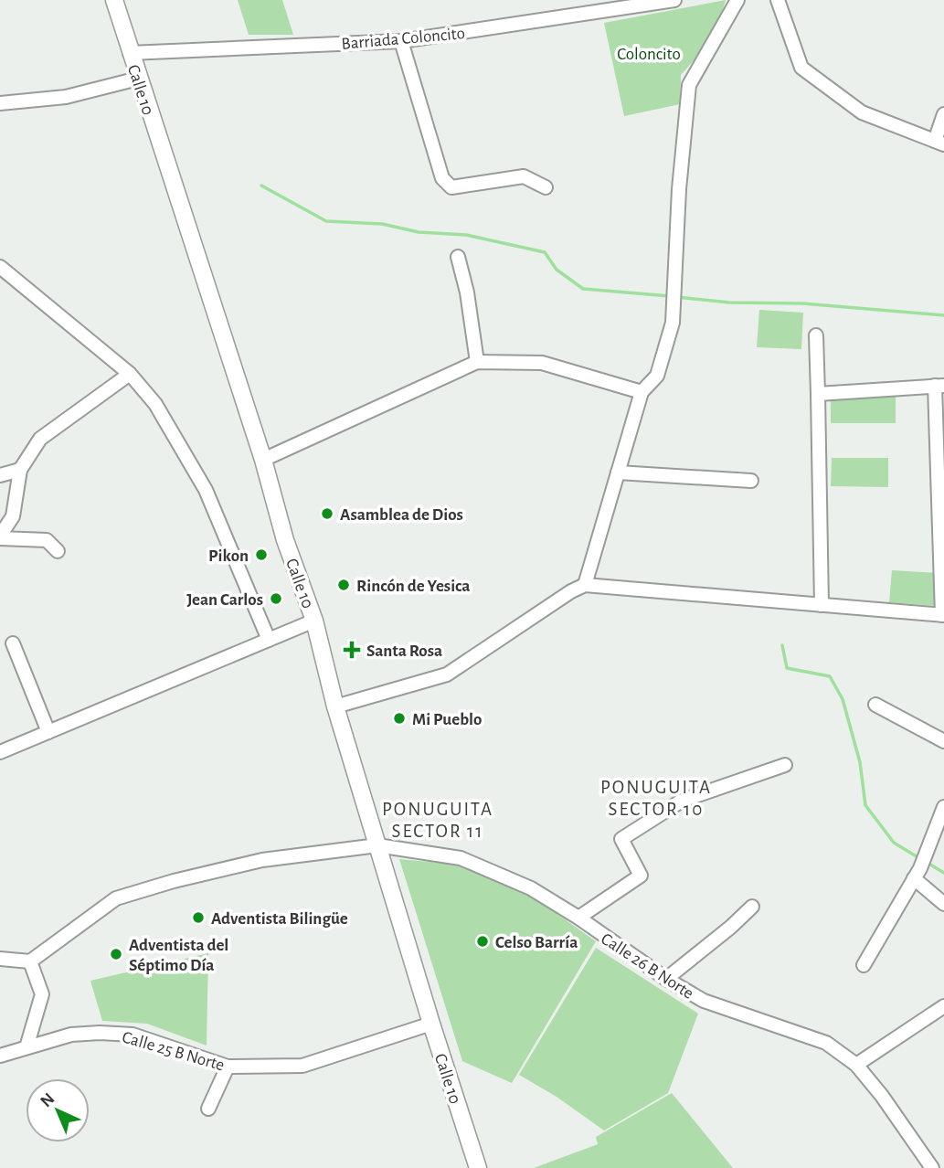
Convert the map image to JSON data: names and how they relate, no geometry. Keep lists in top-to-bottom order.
{
  "streets": {
    "main road": ["Calle 10"],
    "street": ["Barriada Coloncito", "Calle 26 B Norte", "Calle 25 B Norte"]
  },
  "crossings": [
    ["Barriada Coloncito", "Calle 10"],
    ["Calle 10", "Calle 26 B Norte"],
    ["Calle 10", "Calle 25 B Norte"]
  ],
  "districts": ["PONUGUITA SECTOR 10", "PONUGUITA SECTOR 11"],
  "parks": ["Coloncito"],
  "places": {
    "other": [
      "Asamblea de Dios",
      "Pikon",
      "Rincón de Yesica",
      "Jean Carlos",
      "Mi Pueblo",
      "Adventista Bilingüe",
      "Celso Barría",
      "Adventista del Séptimo Día"
    ],
    "health": ["Santa Rosa"]
  },
  "north": "top left"
}
